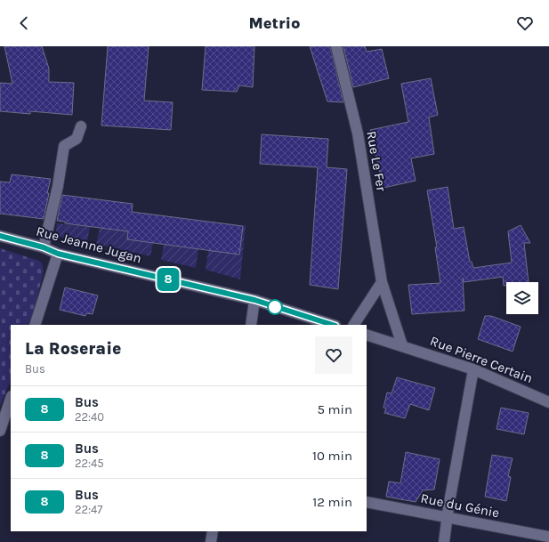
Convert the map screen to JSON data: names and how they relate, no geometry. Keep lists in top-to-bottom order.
{
  "streets": {
    "street": [
      "Rue Le Fer",
      "Rue Jeanne Jugan",
      "Rue Pierre Certain",
      "Rue du Génie"
    ]
  },
  "crossings": [
    ["Rue Le Fer", "Rue Pierre Certain"]
  ],
  "lines": ["bus line 8"],
  "page": {
    "header": "Metrio",
    "on_map": "8",
    "heading": ["La Roseraie", "Bus"],
    "list": [
      {
        "mark": "8",
        "name": "Bus",
        "note": "22:40",
        "value": "5 min"
      },
      {
        "mark": "8",
        "name": "Bus",
        "note": "22:45",
        "value": "10 min"
      },
      {
        "mark": "8",
        "name": "Bus",
        "note": "22:47",
        "value": "12 min"
      }
    ]
  }
}
